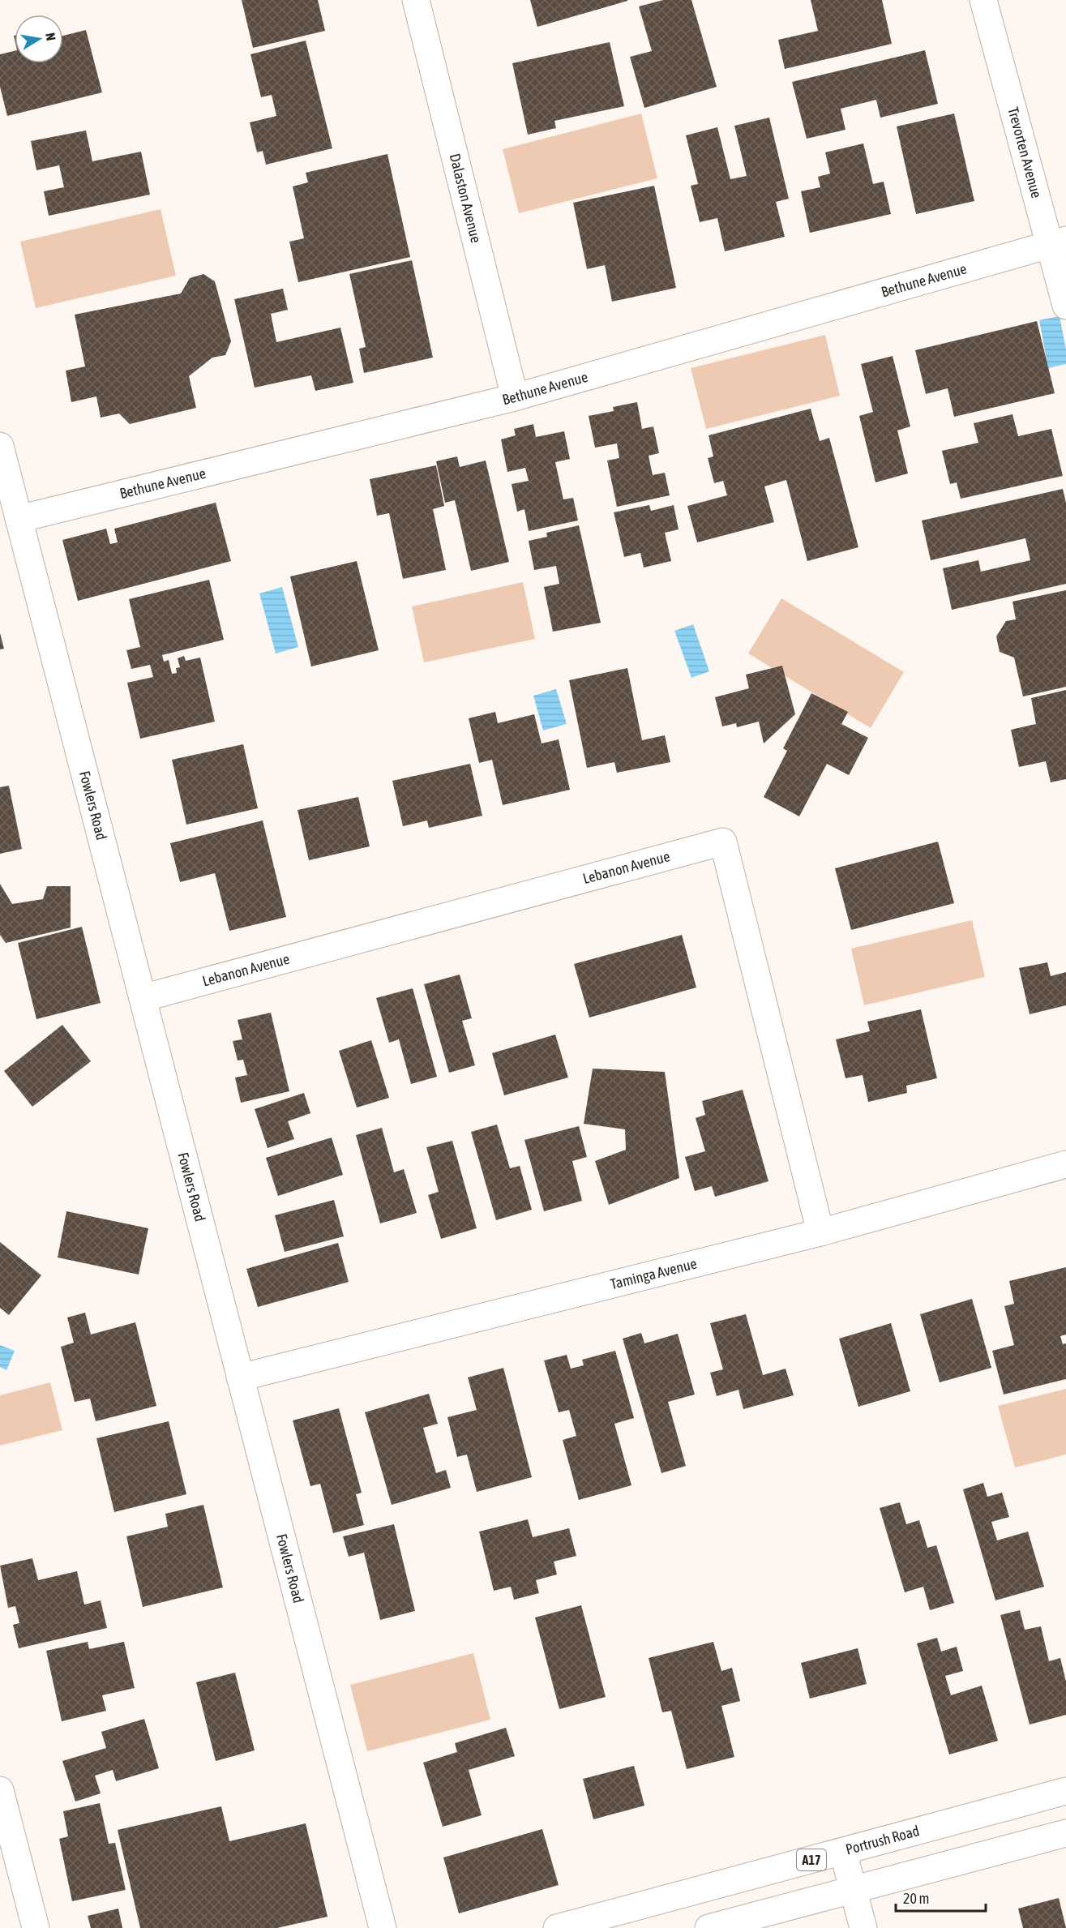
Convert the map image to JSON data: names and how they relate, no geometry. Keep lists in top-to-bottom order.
{
  "streets": {
    "main road": [
      "Trevorten Avenue",
      "Dalaston Avenue",
      "Bethune Avenue",
      "Fowlers Road",
      "Lebanon Avenue",
      "Taminga Avenue",
      "Portrush Road",
      "A17"
    ]
  },
  "crossings": [
    ["Trevorten Avenue", "Bethune Avenue"],
    ["Dalaston Avenue", "Bethune Avenue"],
    ["Bethune Avenue", "Fowlers Road"],
    ["Fowlers Road", "Lebanon Avenue"],
    ["Fowlers Road", "Taminga Avenue"],
    ["Lebanon Avenue", "Taminga Avenue"]
  ],
  "scale_bar": "20 m",
  "north": "right"
}
